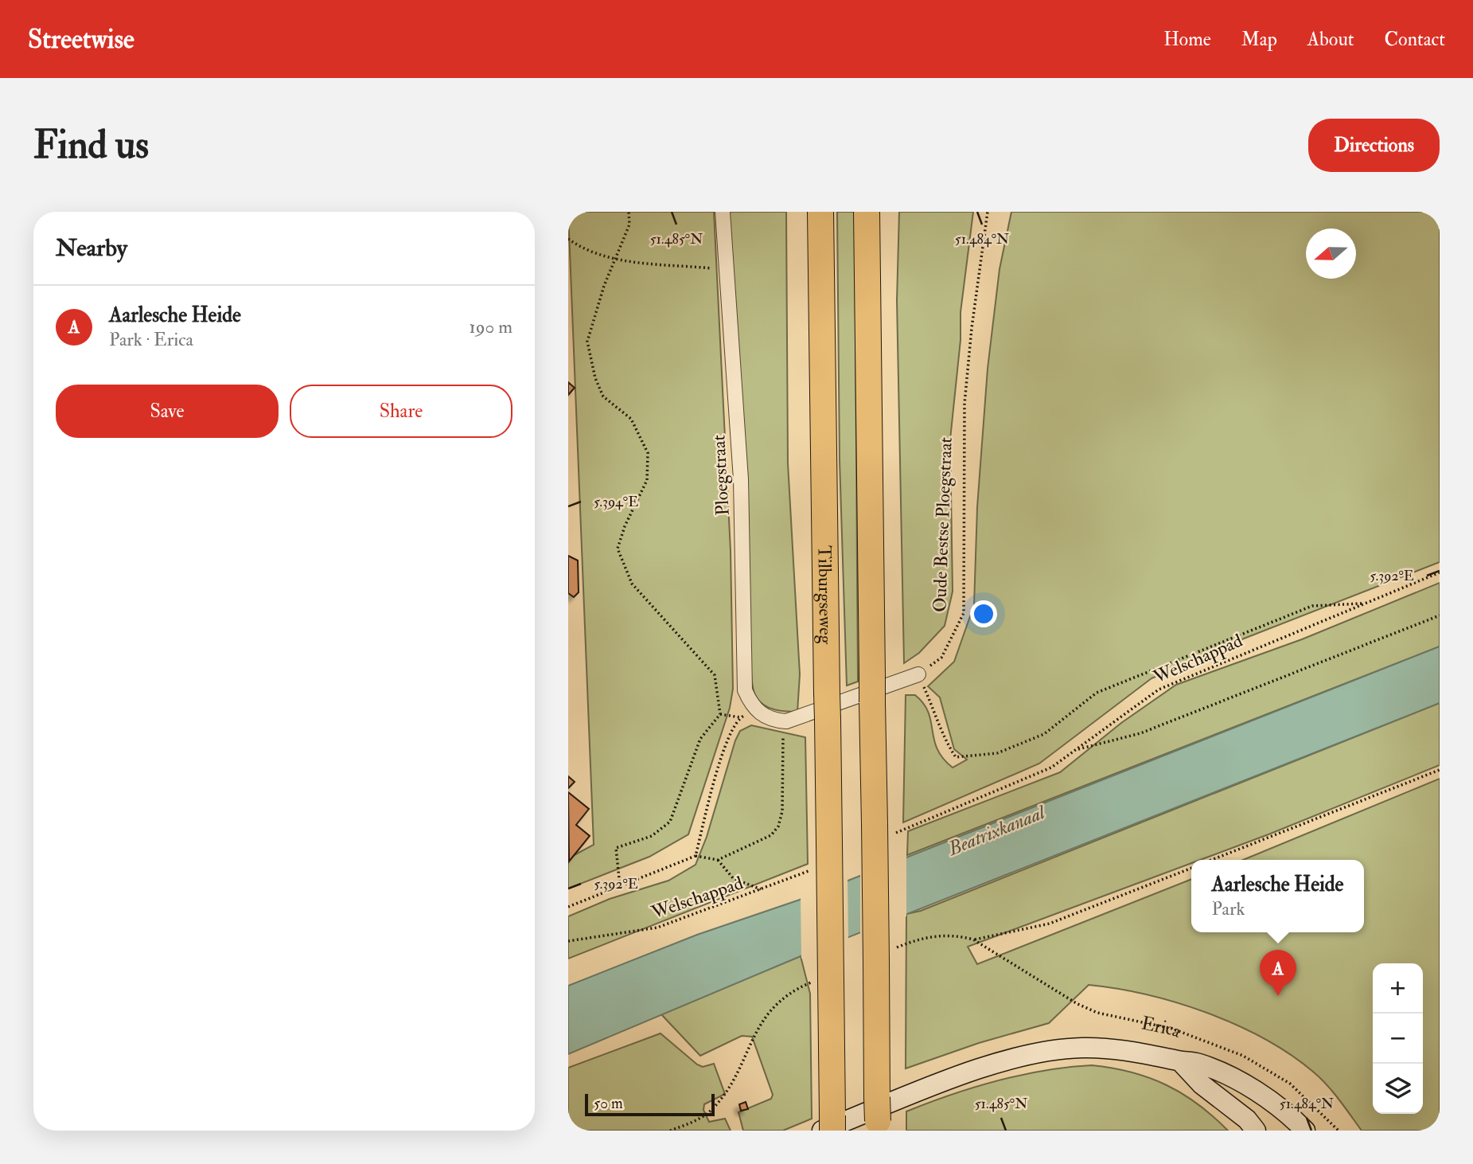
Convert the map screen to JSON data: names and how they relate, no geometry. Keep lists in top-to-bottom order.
{
  "streets": {
    "highway": ["Tilburgseweg"],
    "main road": ["Erica"],
    "street": ["Ploegstraat"],
    "path": ["Oude Bestse Ploegstraat", "Welschappad"]
  },
  "crossings": [
    ["Tilburgseweg", "Erica"]
  ],
  "water": ["Beatrixkanaal"],
  "scale_bar": "50 m",
  "north": "left",
  "page": {
    "header": "Streetwise",
    "nav": [
      "Home",
      "Map",
      "About",
      "Contact"
    ],
    "buttons": [
      "Directions",
      ["Save", "Share"]
    ],
    "title": "Find us",
    "heading": "Nearby",
    "list": [
      {
        "mark": "A",
        "name": "Aarlesche Heide",
        "note": "Park · Erica",
        "value": "190 m"
      }
    ],
    "popup": ["Aarlesche Heide", "Park"],
    "pins": "A",
    "map_buttons": ["+", "−"],
    "scale": "50 m"
  },
  "coordinates": [
    "51.485°N",
    "51.484°N",
    "5.394°E",
    "5.392°E"
  ]
}
